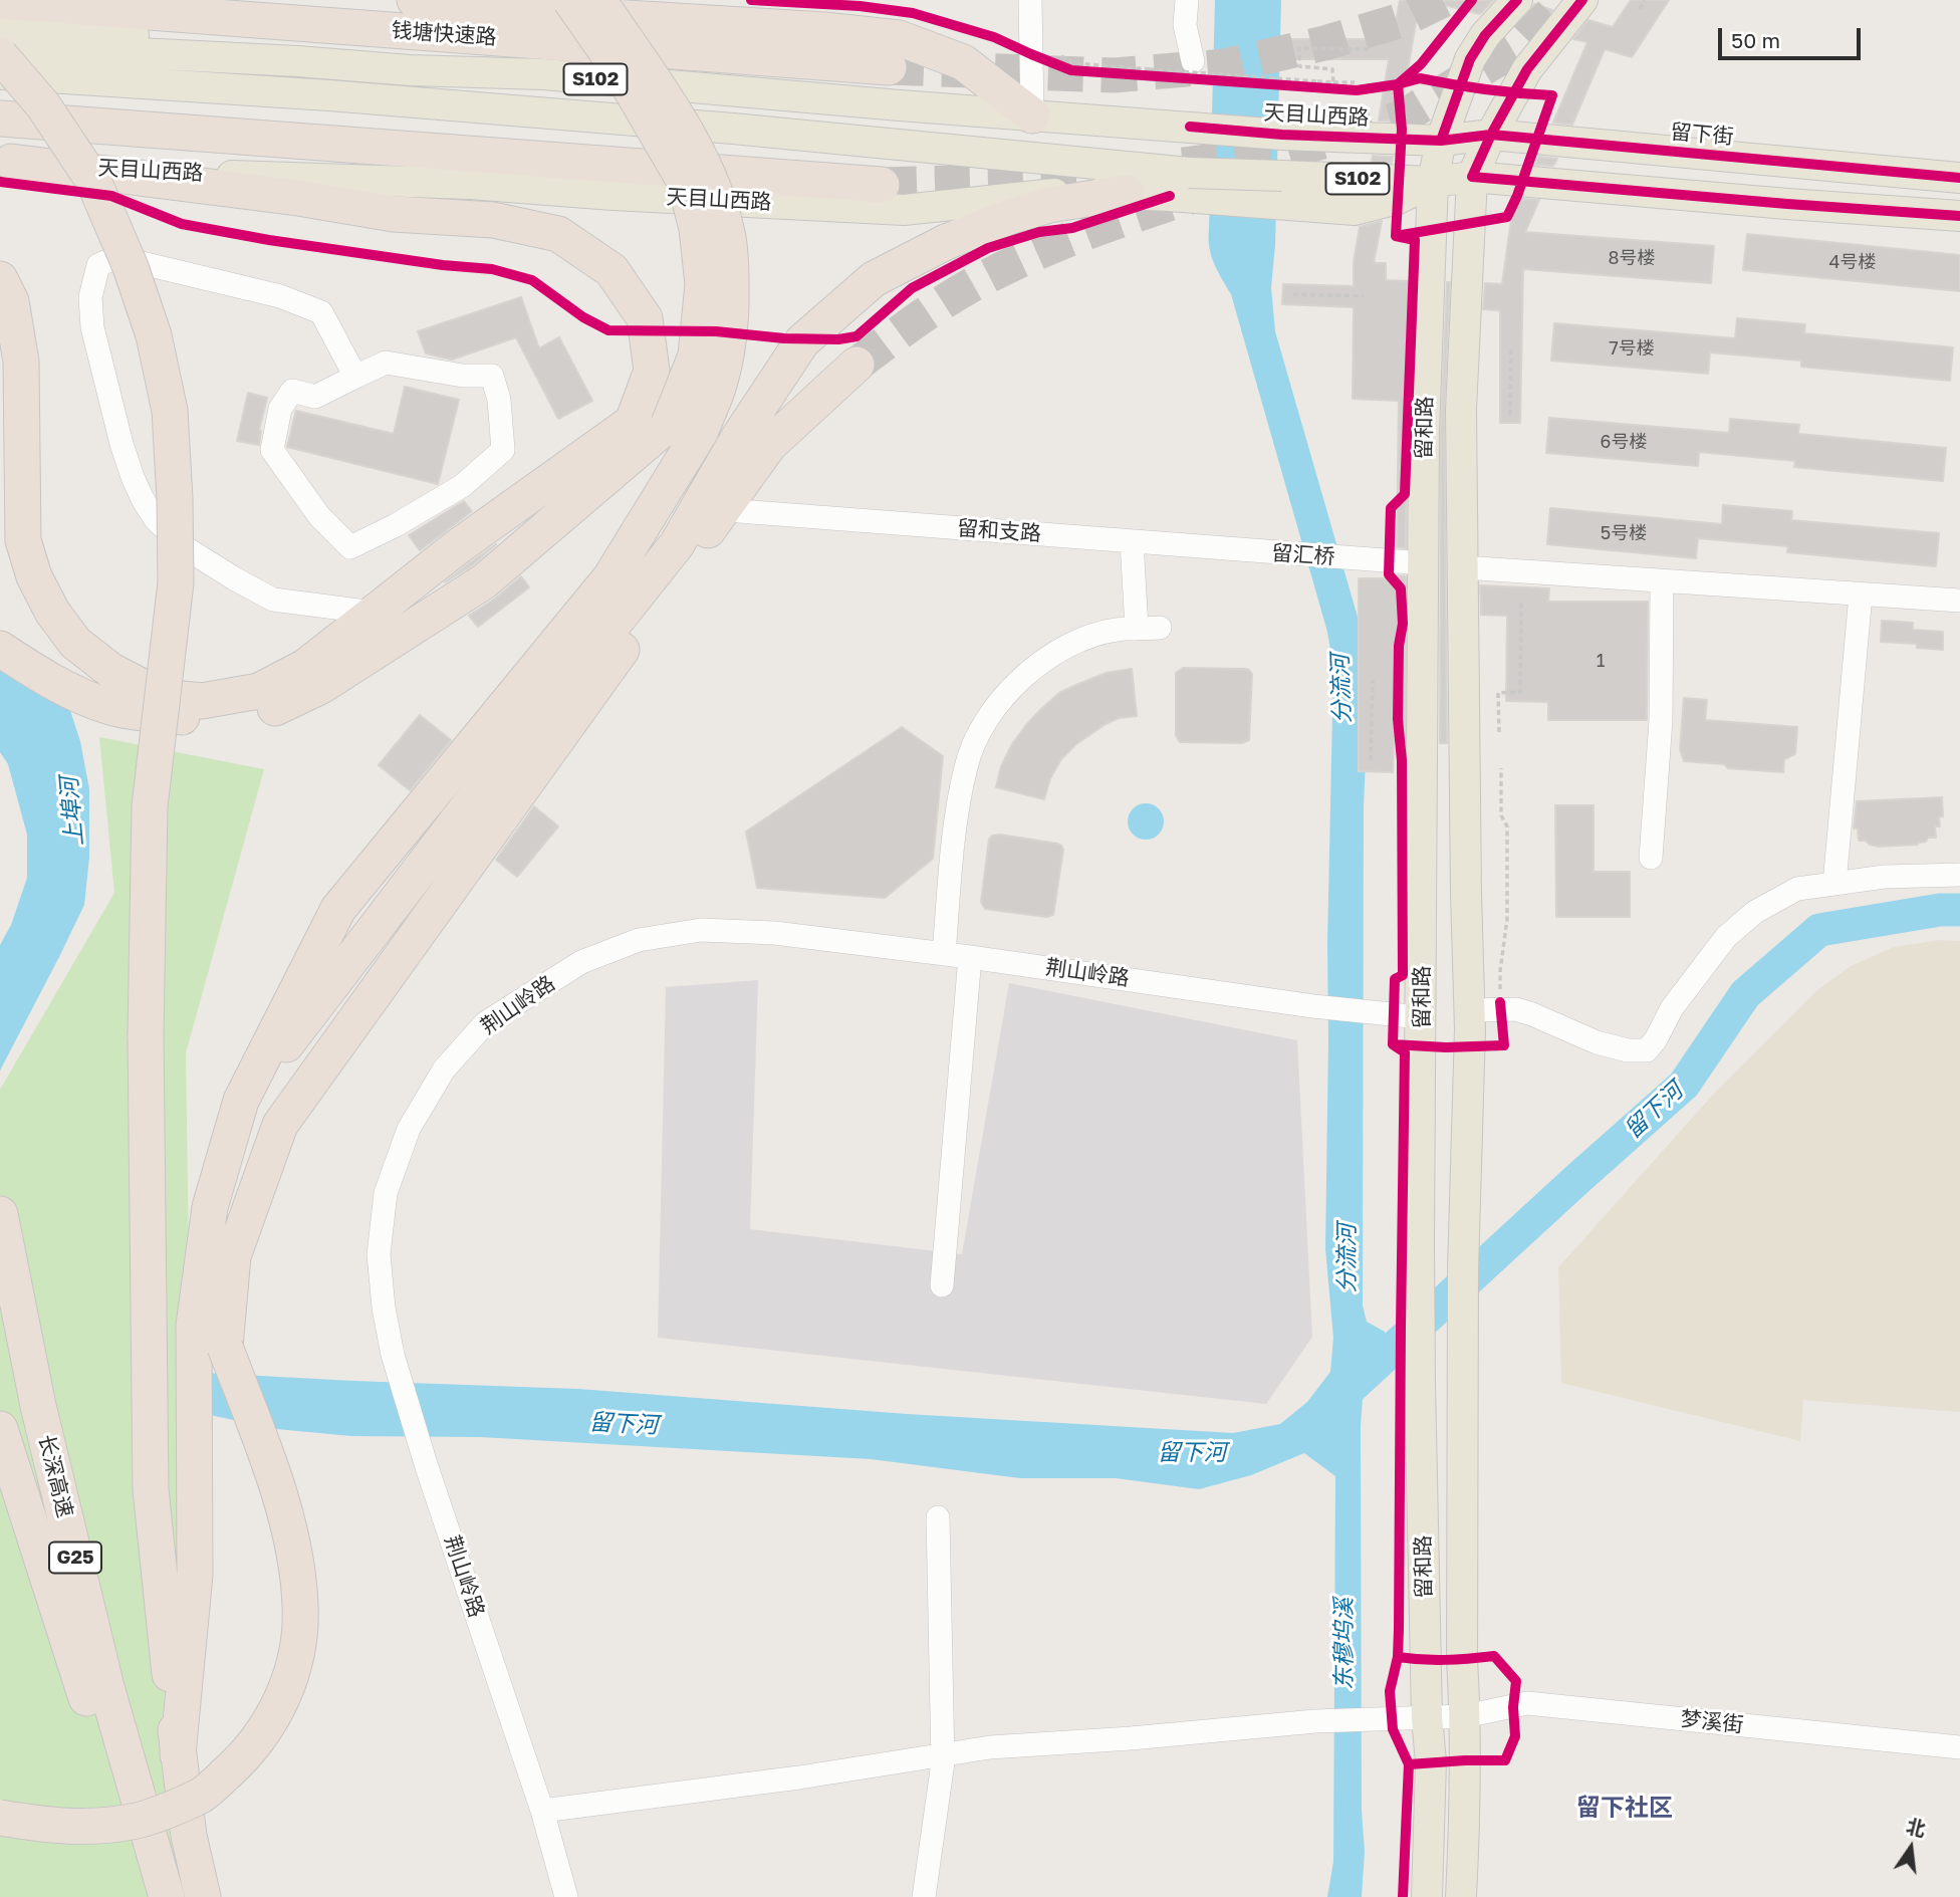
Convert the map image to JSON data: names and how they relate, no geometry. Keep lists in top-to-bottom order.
{
  "streets": {
    "highway": ["钱塘快速路", "长深高速", "G25"],
    "main road": [
      "S102",
      "天目山西路",
      "留下街",
      "留和路"
    ],
    "street": [
      "留和支路",
      "留汇桥",
      "荆山岭路",
      "梦溪街"
    ]
  },
  "crossings": [
    ["天目山西路", "留下街"],
    ["天目山西路", "留和路"],
    ["留下街", "留和路"],
    ["留和路", "留汇桥"],
    ["留和路", "荆山岭路"],
    ["留和路", "梦溪街"],
    ["留和支路", "留汇桥"],
    ["荆山岭路", "梦溪街"]
  ],
  "districts": ["留下社区"],
  "water": [
    "分流河",
    "上埠河",
    "留下河",
    "东穆坞溪"
  ],
  "house_numbers": [
    "8号楼",
    "4号楼",
    "7号楼",
    "6号楼",
    "5号楼",
    "1"
  ],
  "scale_bar": "50 m",
  "north": "top"
}
